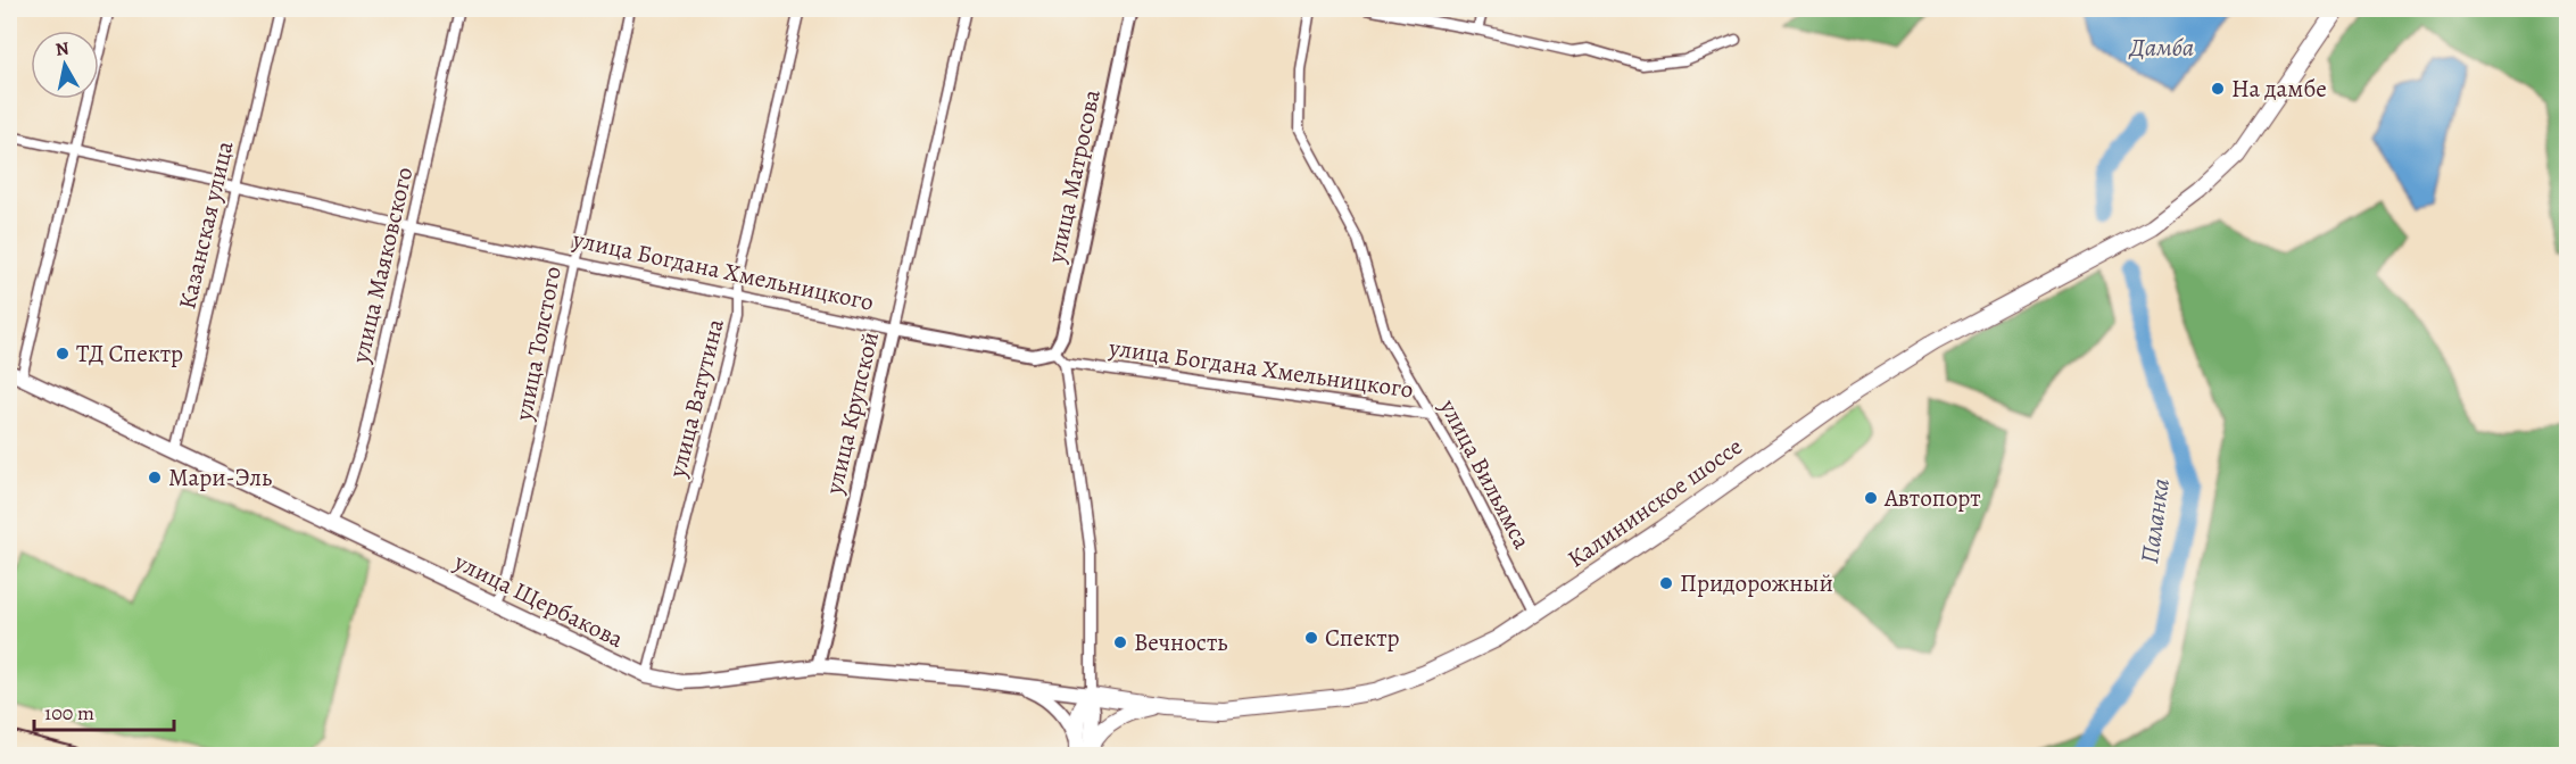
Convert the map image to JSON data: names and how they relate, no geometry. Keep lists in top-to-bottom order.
{
  "streets": {
    "main road": ["Калининское шоссе", "улица Щербакова"],
    "street": [
      "улица Матросова",
      "Казанская улица",
      "улица Маяковского",
      "улица Богдана Хмельницкого",
      "улица Толстого",
      "улица Ватутина",
      "улица Крупской",
      "улица Вильямса"
    ]
  },
  "crossings": [
    ["улица Матросова", "улица Богдана Хмельницкого"],
    ["Казанская улица", "улица Богдана Хмельницкого"],
    ["Казанская улица", "улица Щербакова"],
    ["улица Маяковского", "улица Богдана Хмельницкого"],
    ["улица Маяковского", "улица Щербакова"],
    ["улица Богдана Хмельницкого", "улица Толстого"],
    ["улица Богдана Хмельницкого", "улица Ватутина"],
    ["улица Богдана Хмельницкого", "улица Крупской"],
    ["улица Богдана Хмельницкого", "улица Вильямса"],
    ["улица Толстого", "улица Щербакова"],
    ["улица Ватутина", "улица Щербакова"],
    ["улица Крупской", "улица Щербакова"],
    ["улица Вильямса", "Калининское шоссе"],
    ["Калининское шоссе", "улица Щербакова"]
  ],
  "water": ["Дамба", "Паланка"],
  "places": [
    "На дамбе",
    "ТД Спектр",
    "Мари-Эль",
    "Автопорт",
    "Придорожный",
    "Спектр",
    "Вечность"
  ],
  "scale_bar": "100 m",
  "north": "top"
}
